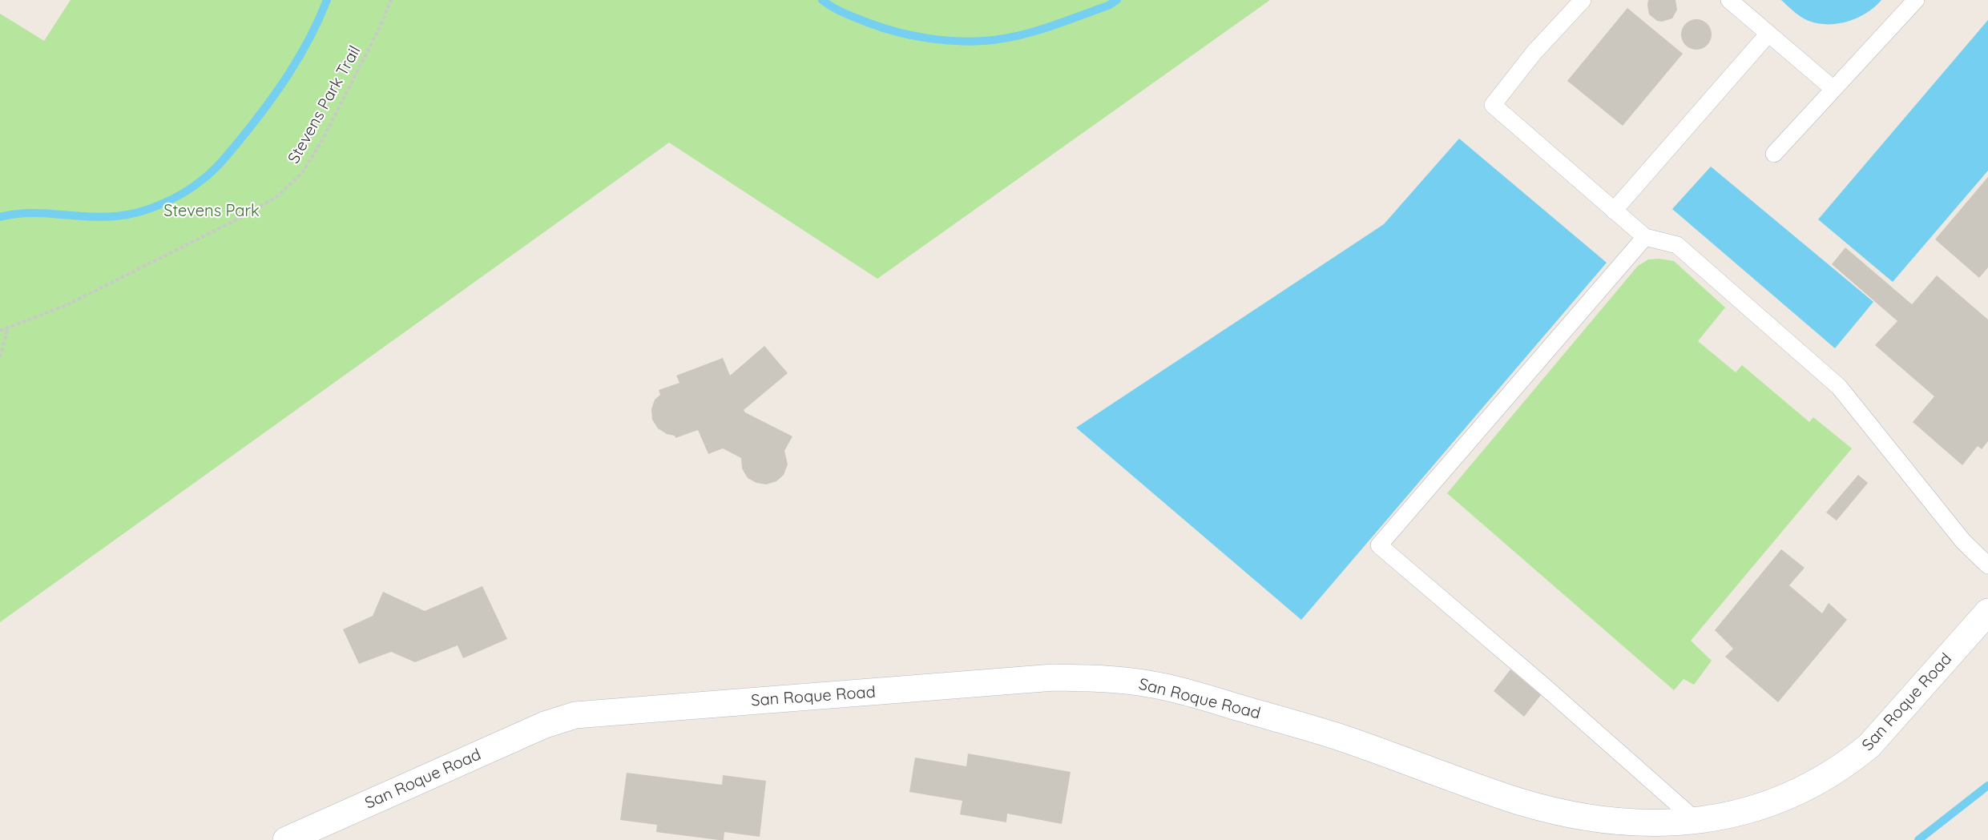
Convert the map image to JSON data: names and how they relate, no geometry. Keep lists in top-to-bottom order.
{
  "streets": {
    "street": ["San Roque Road"],
    "path": ["Stevens Park Trail"]
  },
  "parks": ["Stevens Park"]
}
